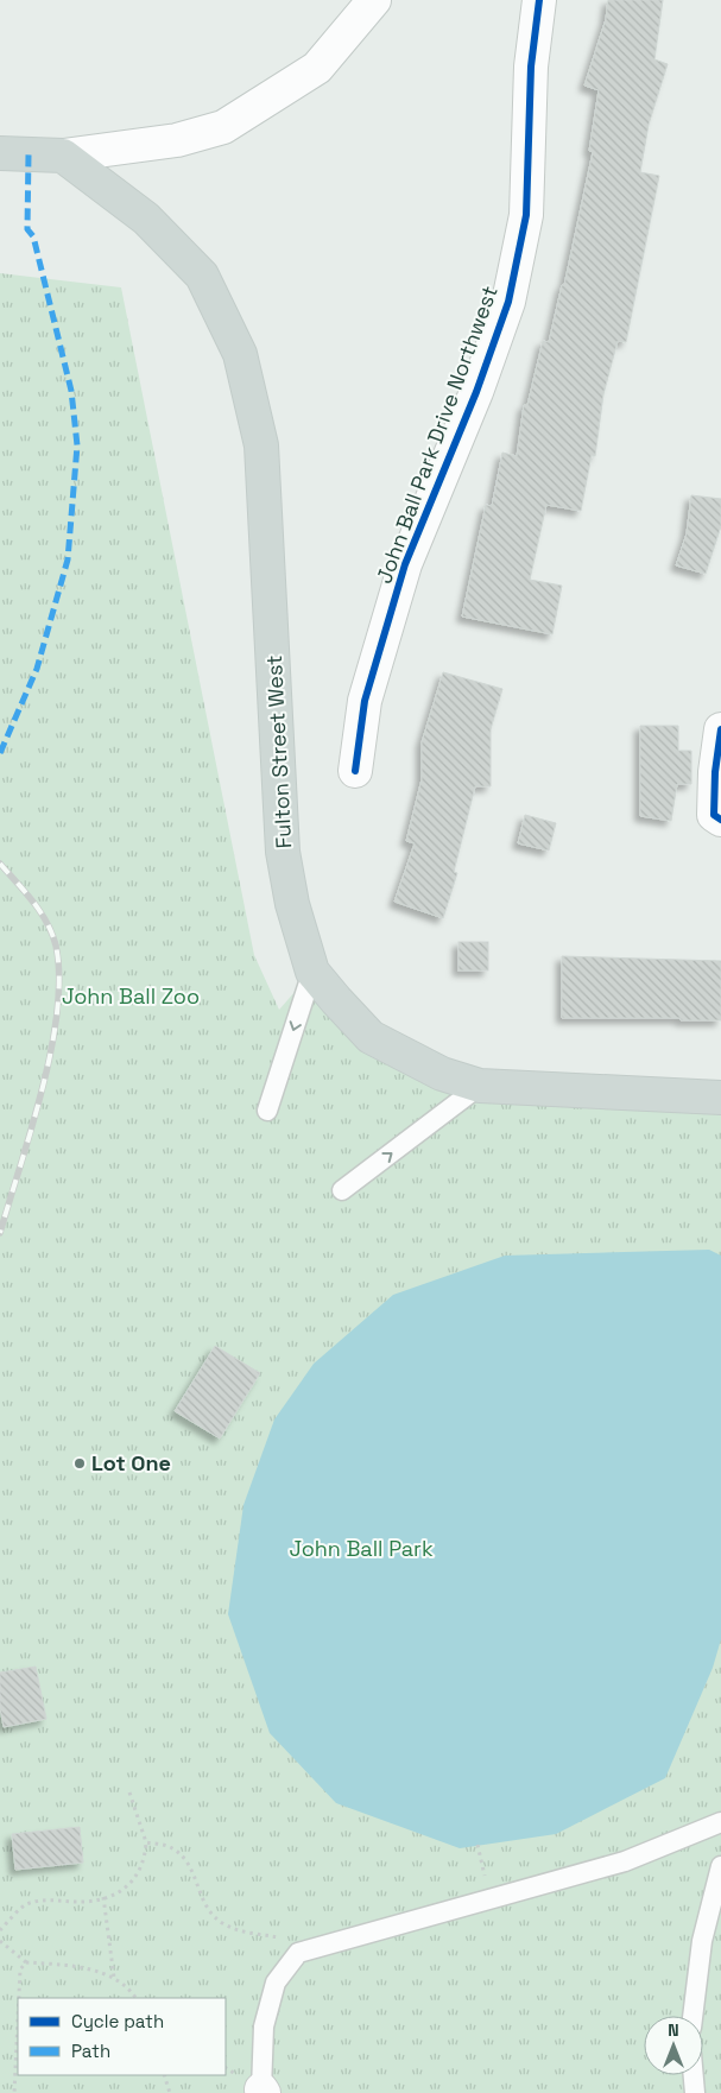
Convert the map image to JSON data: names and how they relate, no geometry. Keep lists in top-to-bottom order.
{
  "streets": {
    "main road": ["Fulton Street West"],
    "street": ["John Ball Park Drive Northwest"]
  },
  "parks": ["John Ball Zoo", "John Ball Park"],
  "places": ["Lot One"],
  "legend": ["Cycle path", "Path"],
  "north": "top"
}
